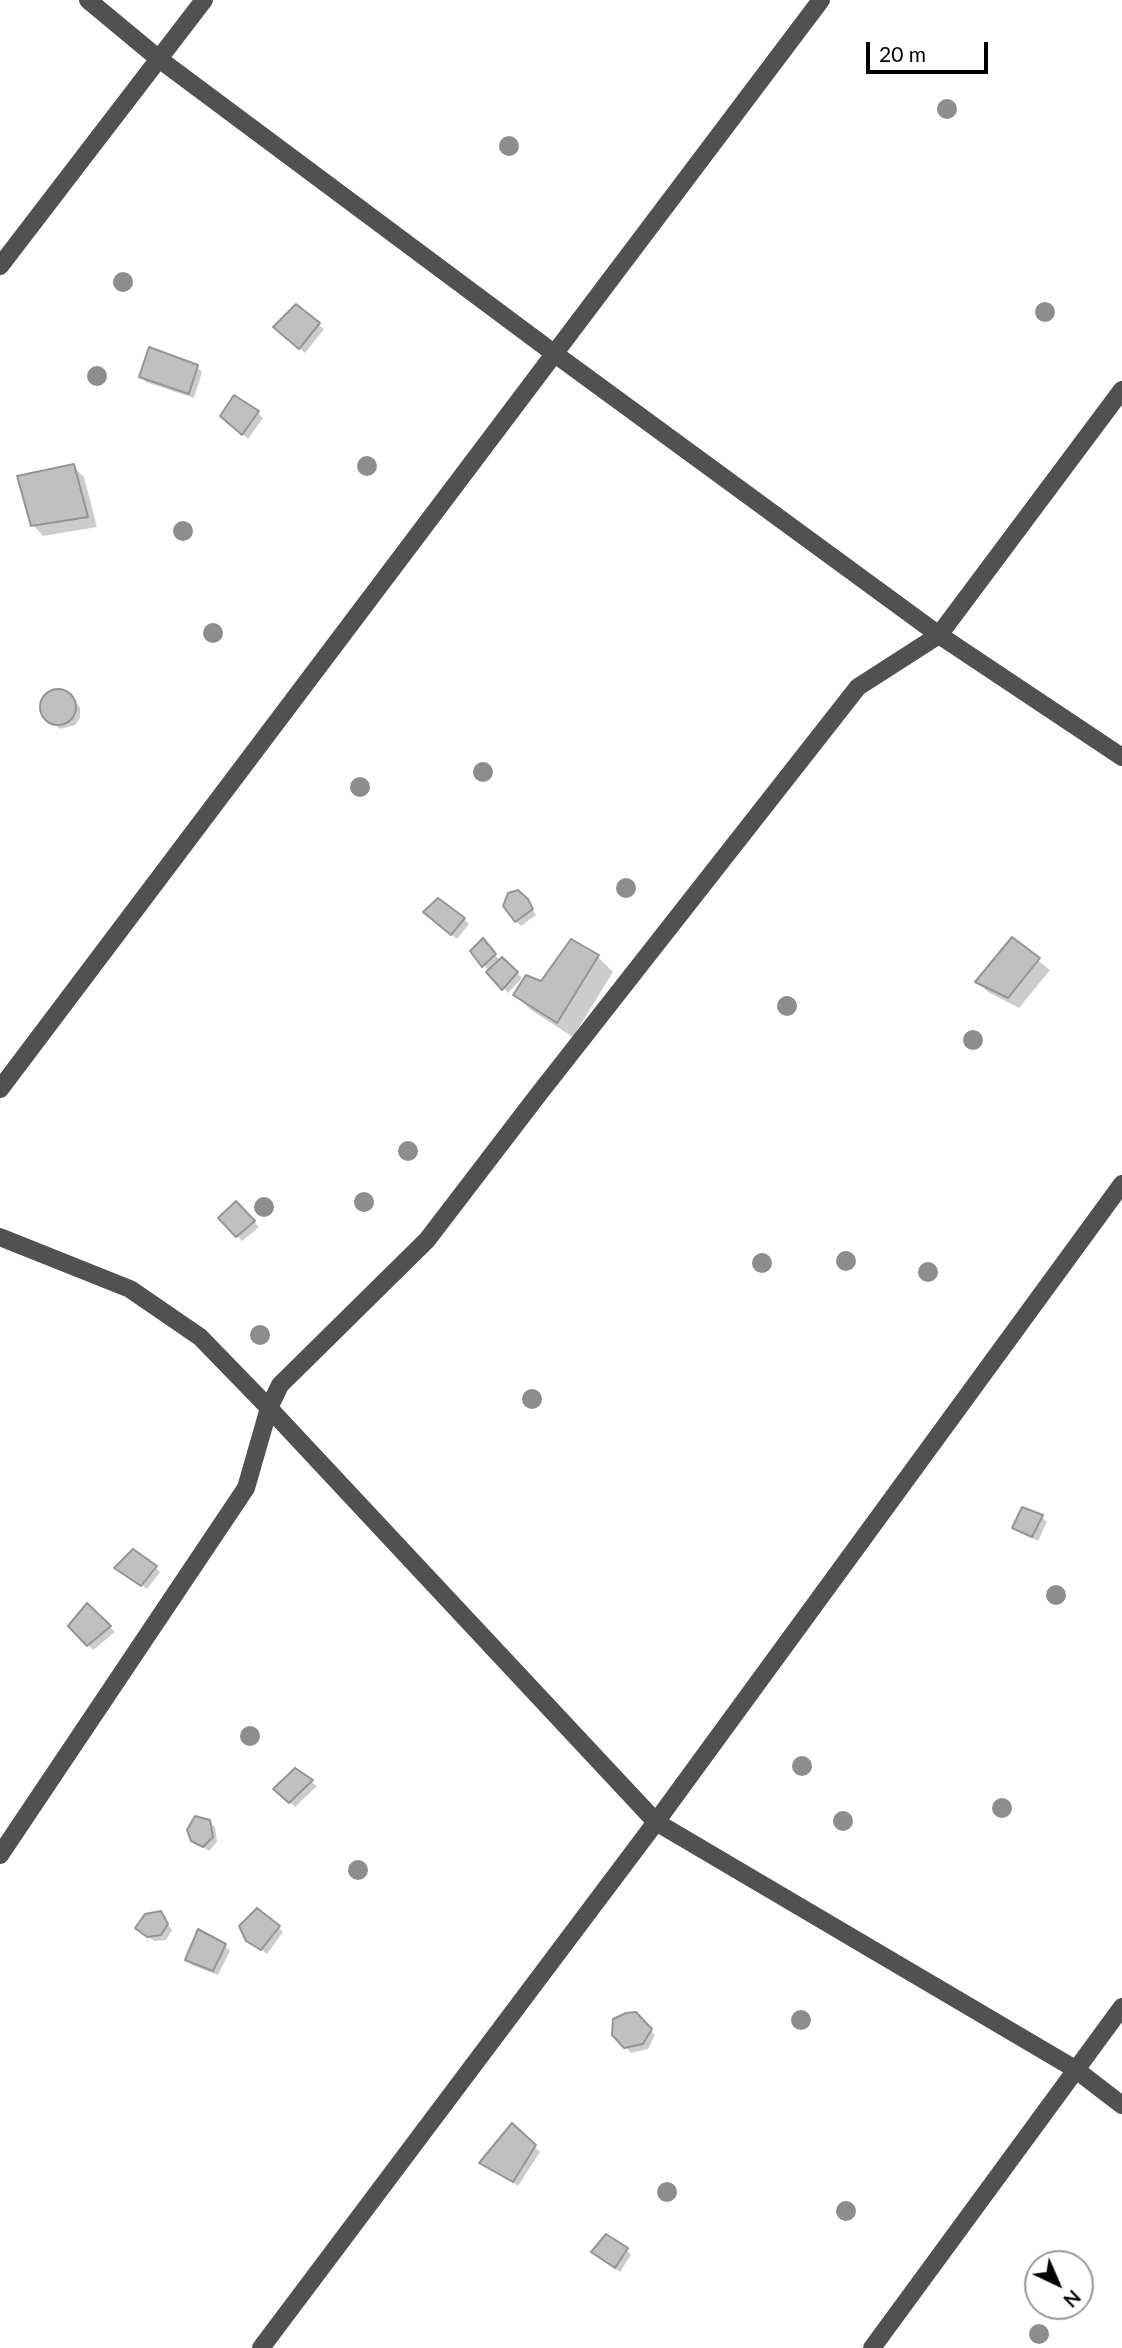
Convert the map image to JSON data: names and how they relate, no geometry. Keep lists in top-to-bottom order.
{
  "scale_bar": "20 m",
  "north": "bottom right"
}
